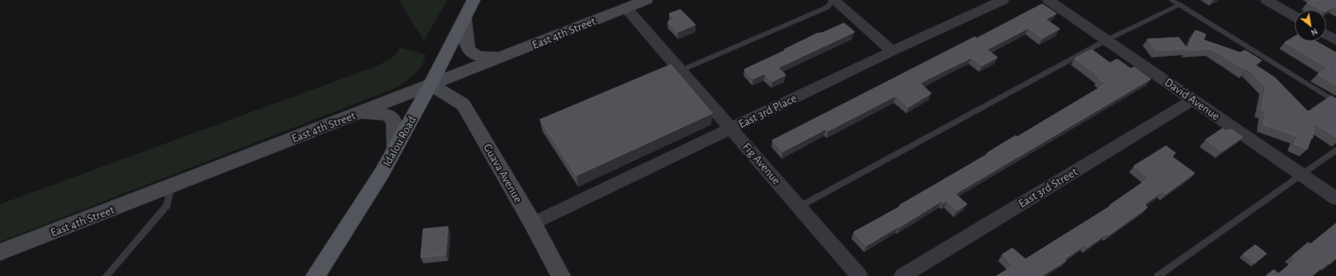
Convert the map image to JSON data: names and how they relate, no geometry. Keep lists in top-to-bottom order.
{
  "streets": {
    "main road": ["Idalou Road"],
    "street": [
      "East 4th Street",
      "David Avenue",
      "East 3rd Place",
      "Fig Avenue",
      "Guava Avenue",
      "East 3rd Street"
    ]
  },
  "crossings": [
    ["East 4th Street", "Idalou Road"],
    ["East 4th Street", "Fig Avenue"],
    ["East 4th Street", "Guava Avenue"],
    ["David Avenue", "East 3rd Street"],
    ["East 3rd Place", "Fig Avenue"],
    ["East 3rd Place", "Guava Avenue"],
    ["Idalou Road", "Guava Avenue"]
  ],
  "north": "bottom right"
}
